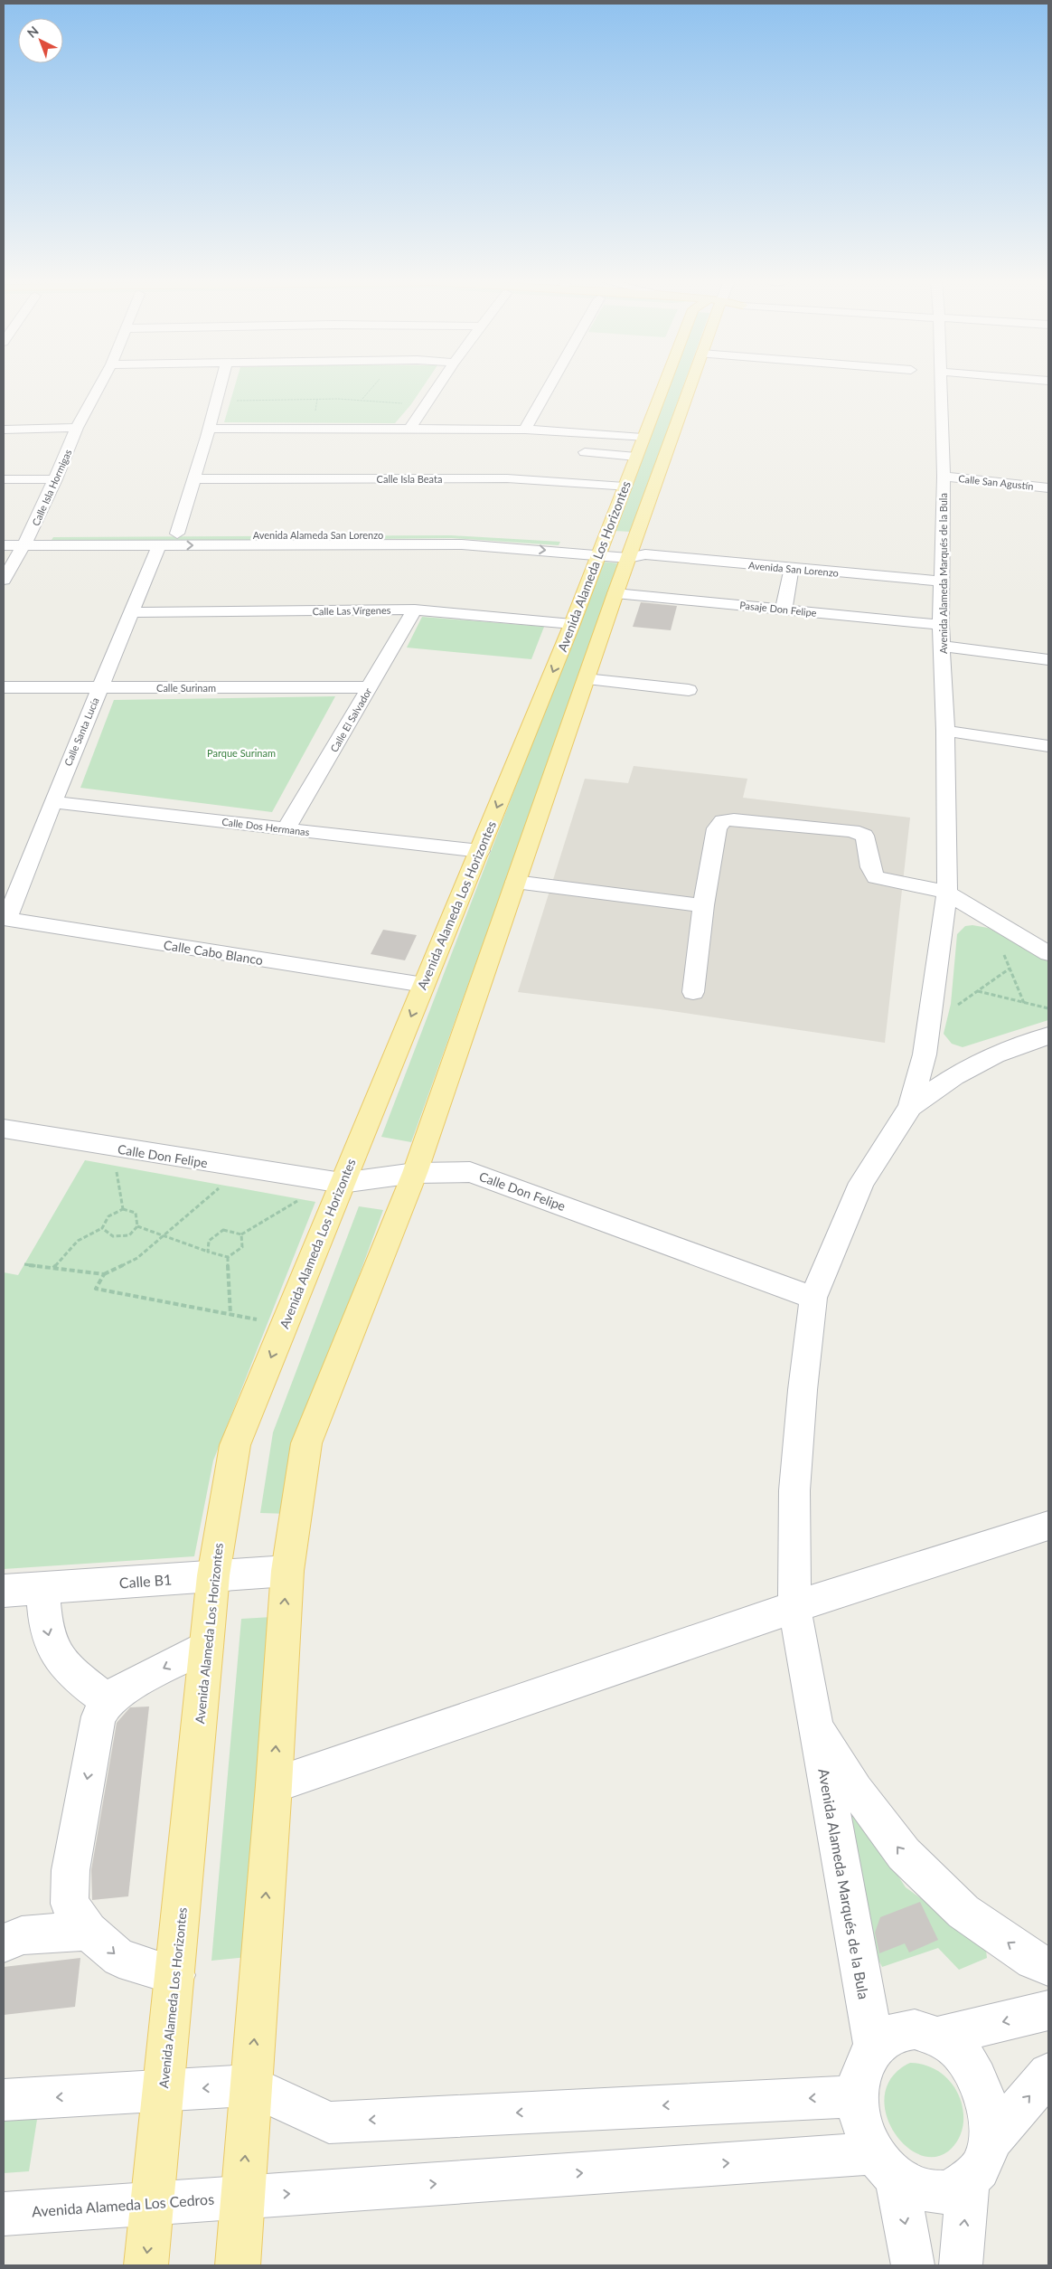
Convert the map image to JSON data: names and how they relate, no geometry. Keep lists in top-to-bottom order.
{
  "streets": {
    "main road": ["Avenida Alameda Los Horizontes"],
    "street": [
      "Calle Isla Beata",
      "Calle San Agustín",
      "Calle Isla Hormigas",
      "Avenida Alameda San Lorenzo",
      "Avenida San Lorenzo",
      "Avenida Alameda Marqués de la Bula",
      "Pasaje Don Felipe",
      "Calle Las Vírgenes",
      "Calle Surinam",
      "Calle El Salvador",
      "Calle Santa Lucía",
      "Calle Dos Hermanas",
      "Calle Cabo Blanco",
      "Calle Don Felipe",
      "Calle B1",
      "Avenida Alameda Los Cedros"
    ]
  },
  "crossings": [
    ["Calle Isla Beata", "Avenida Alameda Los Horizontes"],
    ["Calle San Agustín", "Avenida Alameda Marqués de la Bula"],
    ["Calle Isla Hormigas", "Avenida Alameda San Lorenzo"],
    ["Avenida Alameda San Lorenzo", "Avenida Alameda Los Horizontes"],
    ["Avenida Alameda San Lorenzo", "Avenida San Lorenzo"],
    ["Avenida Alameda San Lorenzo", "Calle Santa Lucía"],
    ["Avenida Alameda Los Horizontes", "Avenida San Lorenzo"],
    ["Avenida Alameda Los Horizontes", "Pasaje Don Felipe"],
    ["Avenida Alameda Los Horizontes", "Calle Las Vírgenes"],
    ["Avenida Alameda Los Horizontes", "Calle Dos Hermanas"],
    ["Avenida Alameda Los Horizontes", "Calle Cabo Blanco"],
    ["Avenida Alameda Los Horizontes", "Calle Don Felipe"],
    ["Avenida Alameda Los Horizontes", "Calle B1"],
    ["Avenida Alameda Los Horizontes", "Avenida Alameda Los Cedros"],
    ["Avenida San Lorenzo", "Avenida Alameda Marqués de la Bula"],
    ["Avenida Alameda Marqués de la Bula", "Pasaje Don Felipe"],
    ["Avenida Alameda Marqués de la Bula", "Calle Don Felipe"],
    ["Avenida Alameda Marqués de la Bula", "Avenida Alameda Los Cedros"],
    ["Calle Las Vírgenes", "Calle El Salvador"],
    ["Calle Las Vírgenes", "Calle Santa Lucía"],
    ["Calle Surinam", "Calle El Salvador"],
    ["Calle Surinam", "Calle Santa Lucía"],
    ["Calle El Salvador", "Calle Dos Hermanas"],
    ["Calle Santa Lucía", "Calle Dos Hermanas"],
    ["Calle Santa Lucía", "Calle Cabo Blanco"]
  ],
  "parks": ["Parque Surinam"],
  "north": "top left"
}
